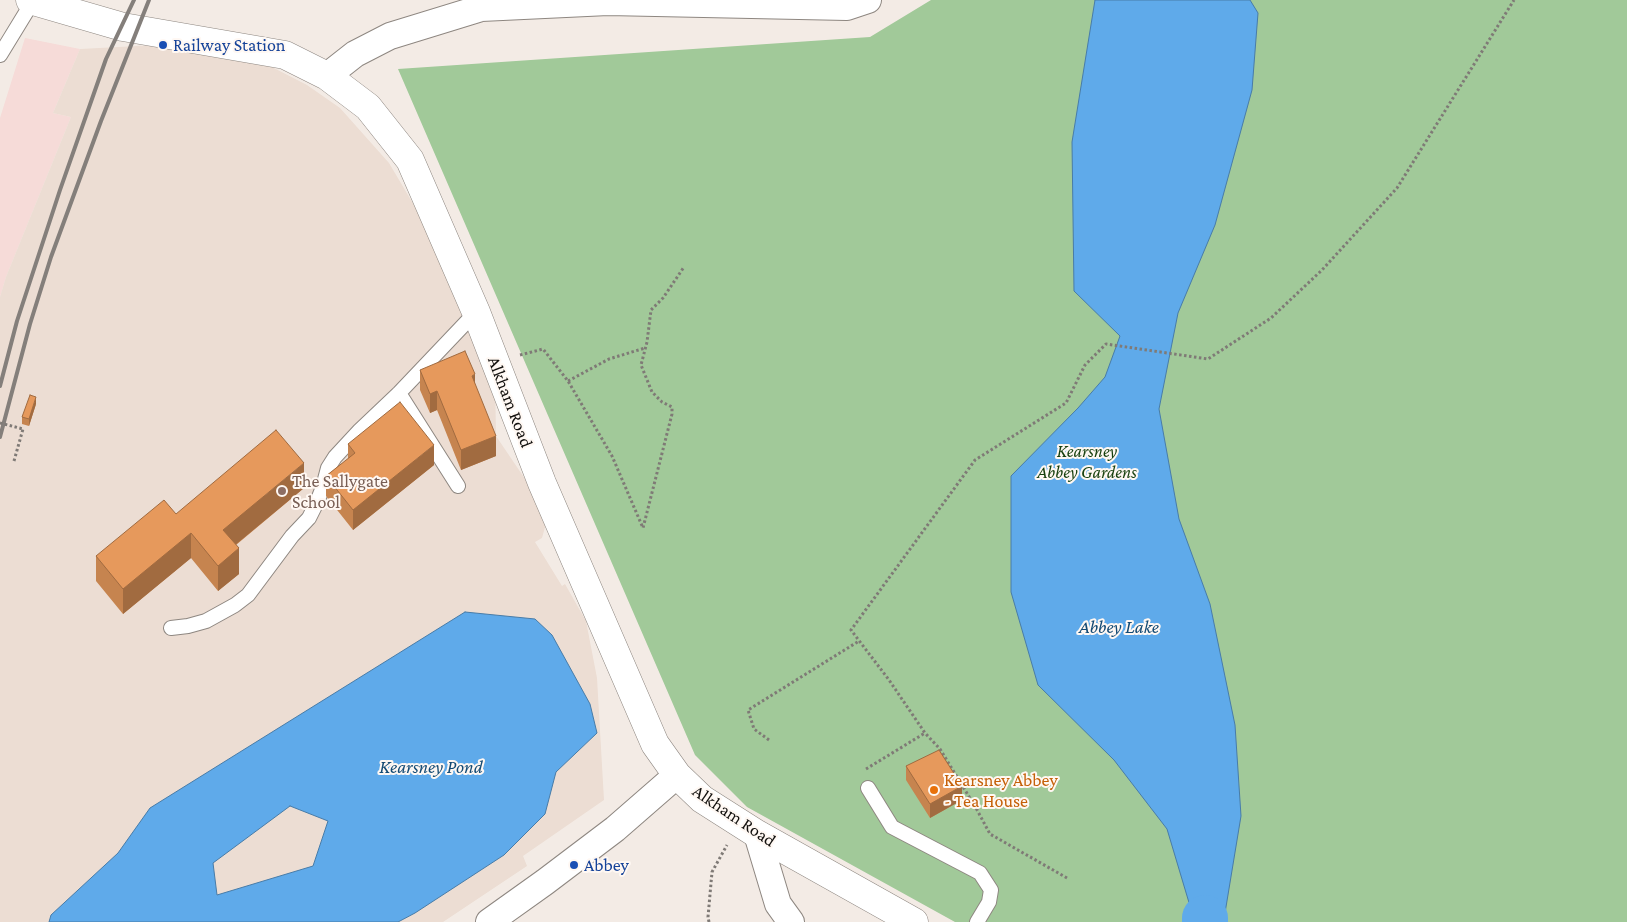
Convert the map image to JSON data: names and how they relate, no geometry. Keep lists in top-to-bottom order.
{
  "streets": {
    "street": ["Alkham Road"]
  },
  "water": ["Abbey Lake", "Kearsney Pond"],
  "parks": ["Kearsney Abbey Gardens"],
  "places": [
    "Railway Station",
    "The Sallygate School",
    "Kearsney Abbey - Tea House",
    "Abbey"
  ]
}
